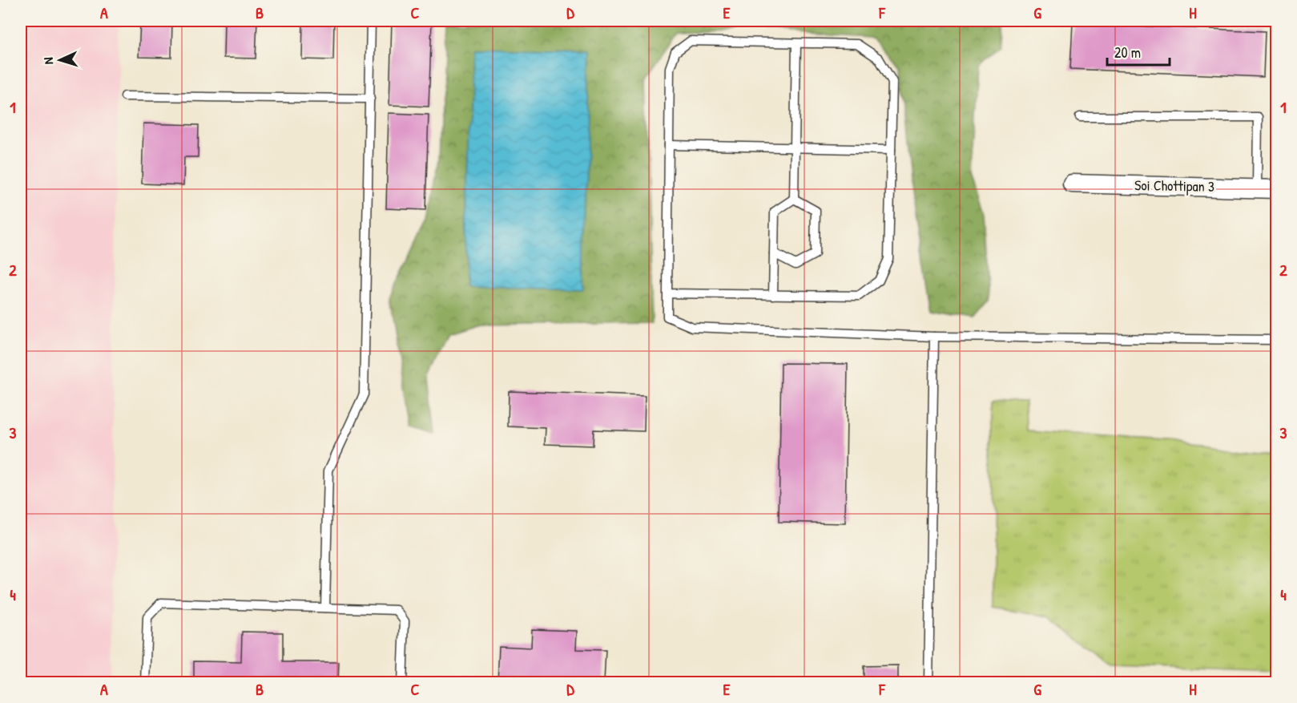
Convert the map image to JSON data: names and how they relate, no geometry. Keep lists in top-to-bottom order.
{
  "streets": {
    "street": ["Soi Chottipan 3"]
  },
  "scale_bar": "20 m",
  "north": "left",
  "grid": {
    "columns": [
      "A",
      "B",
      "C",
      "D",
      "E",
      "F",
      "G",
      "H"
    ],
    "rows": [
      "1",
      "2",
      "3",
      "4"
    ]
  }
}
